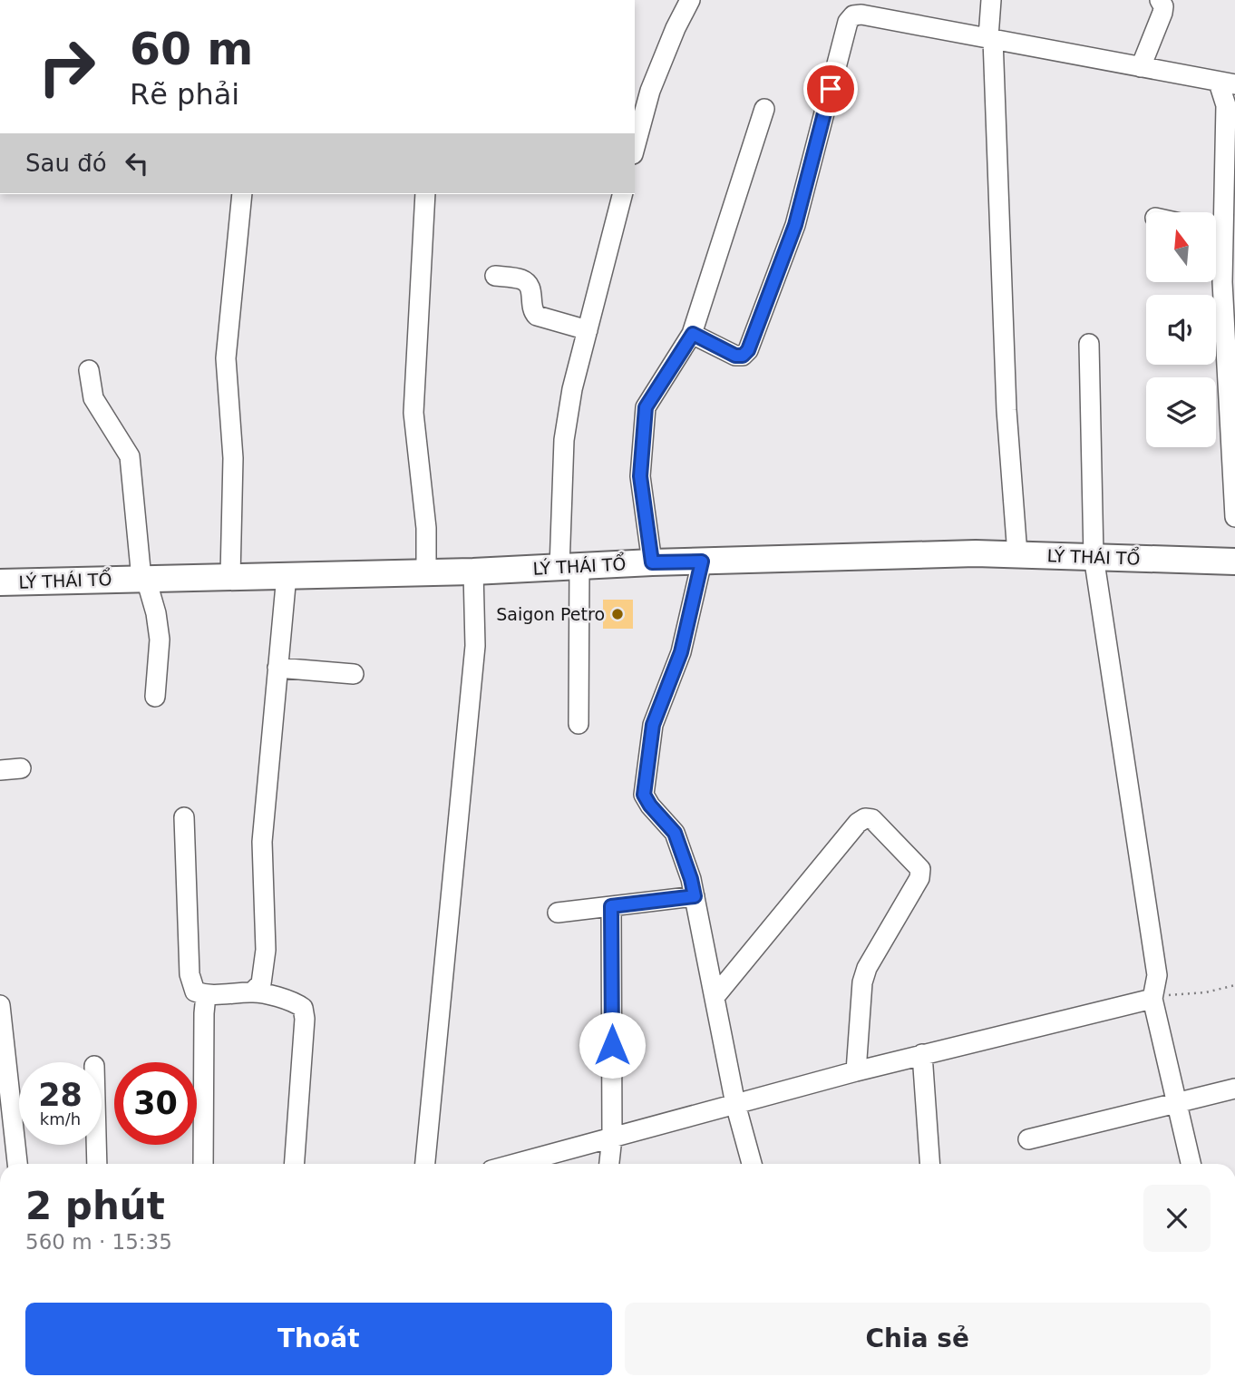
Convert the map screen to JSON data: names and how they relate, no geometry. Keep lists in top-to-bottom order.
{
  "streets": {
    "main road": ["LÝ THÁI TỔ"]
  },
  "places": ["Saigon Petro"],
  "north": "top",
  "page": {
    "turn": ["60 m", "Rẽ phải"],
    "then": "Sau đó",
    "speed": "28 km/h",
    "limit": "30",
    "heading": ["2 phút", "560 m · 15:35"],
    "buttons": ["Thoát", "Chia sẻ"]
  }
}
